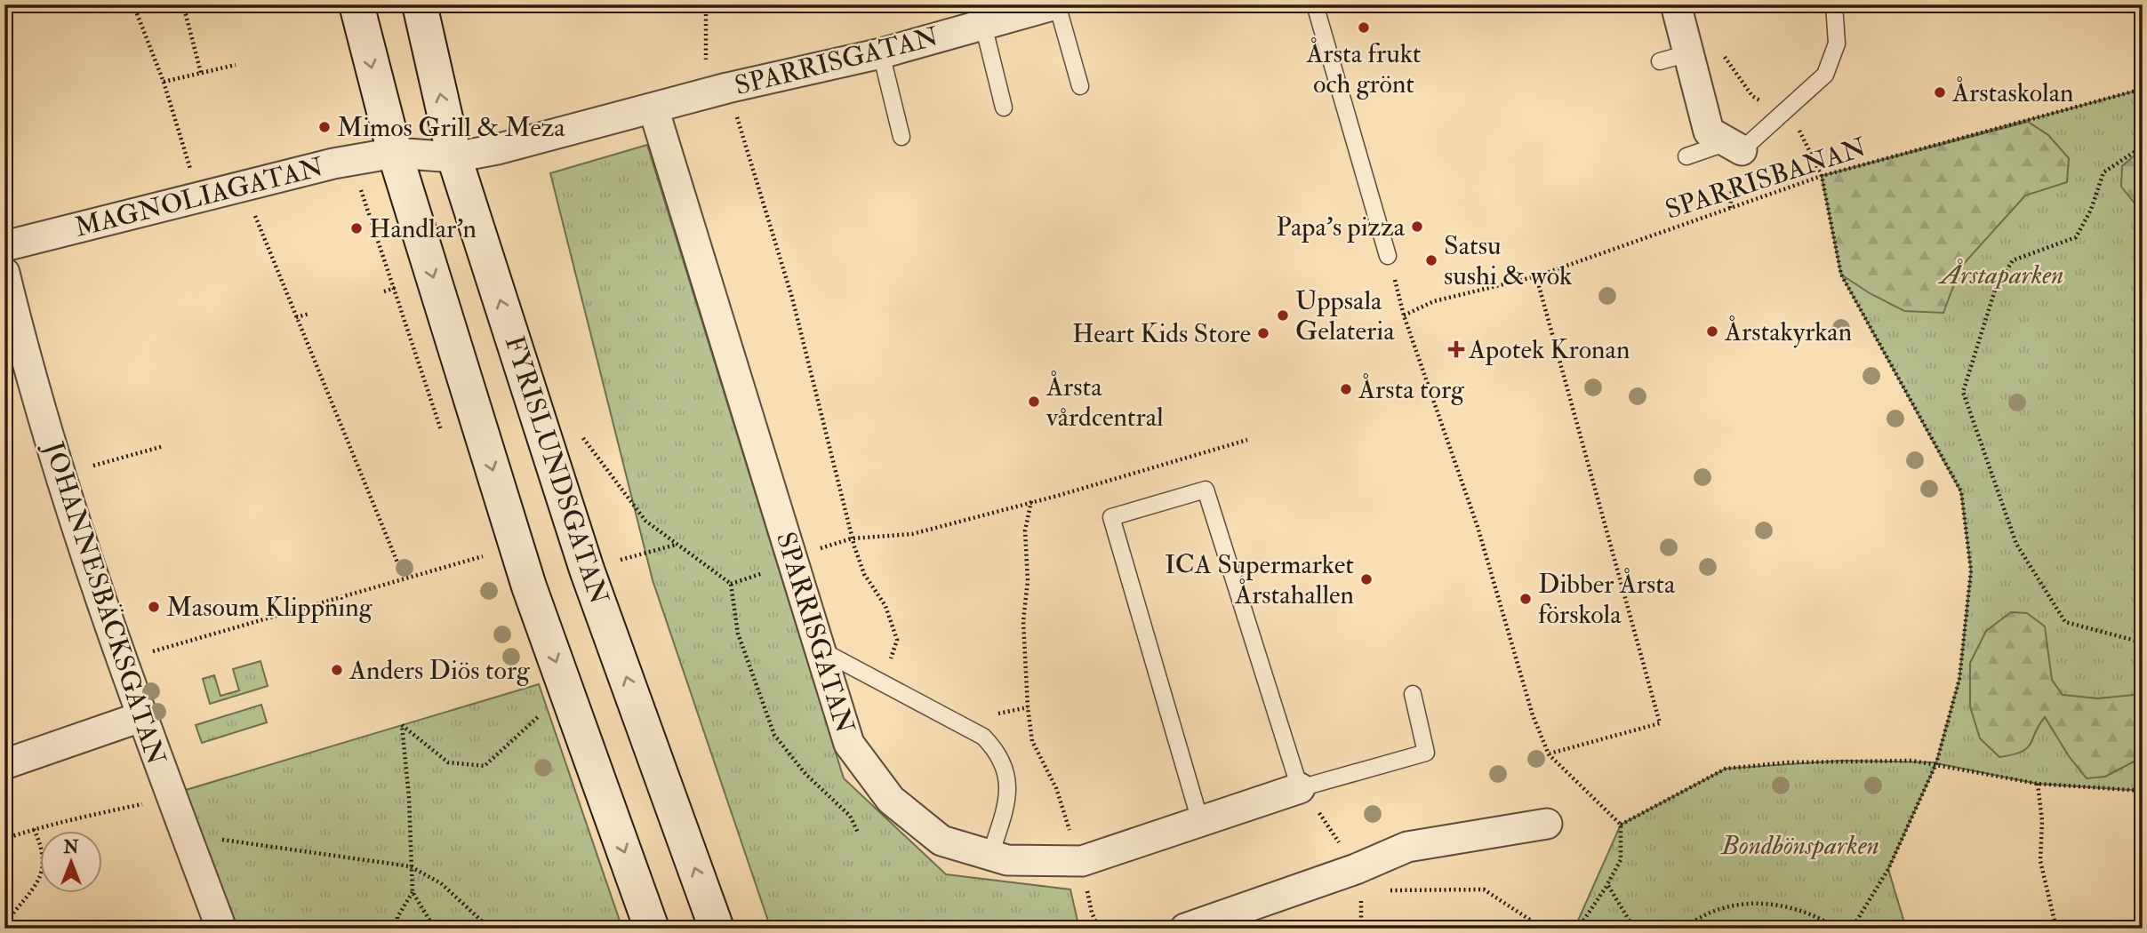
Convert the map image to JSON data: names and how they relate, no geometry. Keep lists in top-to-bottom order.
{
  "streets": {
    "main road": ["FYRISLUNDSGATAN"],
    "street": ["SPARRISGATAN", "MAGNOLIAGATAN", "JOHANNESBÄCKSGATAN"],
    "path": ["SPARRISBANAN"]
  },
  "crossings": [
    ["SPARRISGATAN", "MAGNOLIAGATAN"],
    ["SPARRISGATAN", "FYRISLUNDSGATAN"],
    ["MAGNOLIAGATAN", "FYRISLUNDSGATAN"]
  ],
  "parks": ["Årstaparken", "Bondbönsparken"],
  "places": {
    "other": [
      "Årsta frukt och grönt",
      "Årstaskolan",
      "Mimos Grill & Meza",
      "Papa's pizza",
      "Handlar'n",
      "Satsu sushi & wok",
      "Uppsala Gelateria",
      "Årstakyrkan",
      "Heart Kids Store",
      "Årsta torg",
      "Årsta vårdcentral",
      "ICA Supermarket Årstahallen",
      "Dibber Årsta förskola",
      "Masoum Klippning",
      "Anders Diös torg"
    ],
    "health": ["Apotek Kronan"]
  },
  "north": "top"
}
